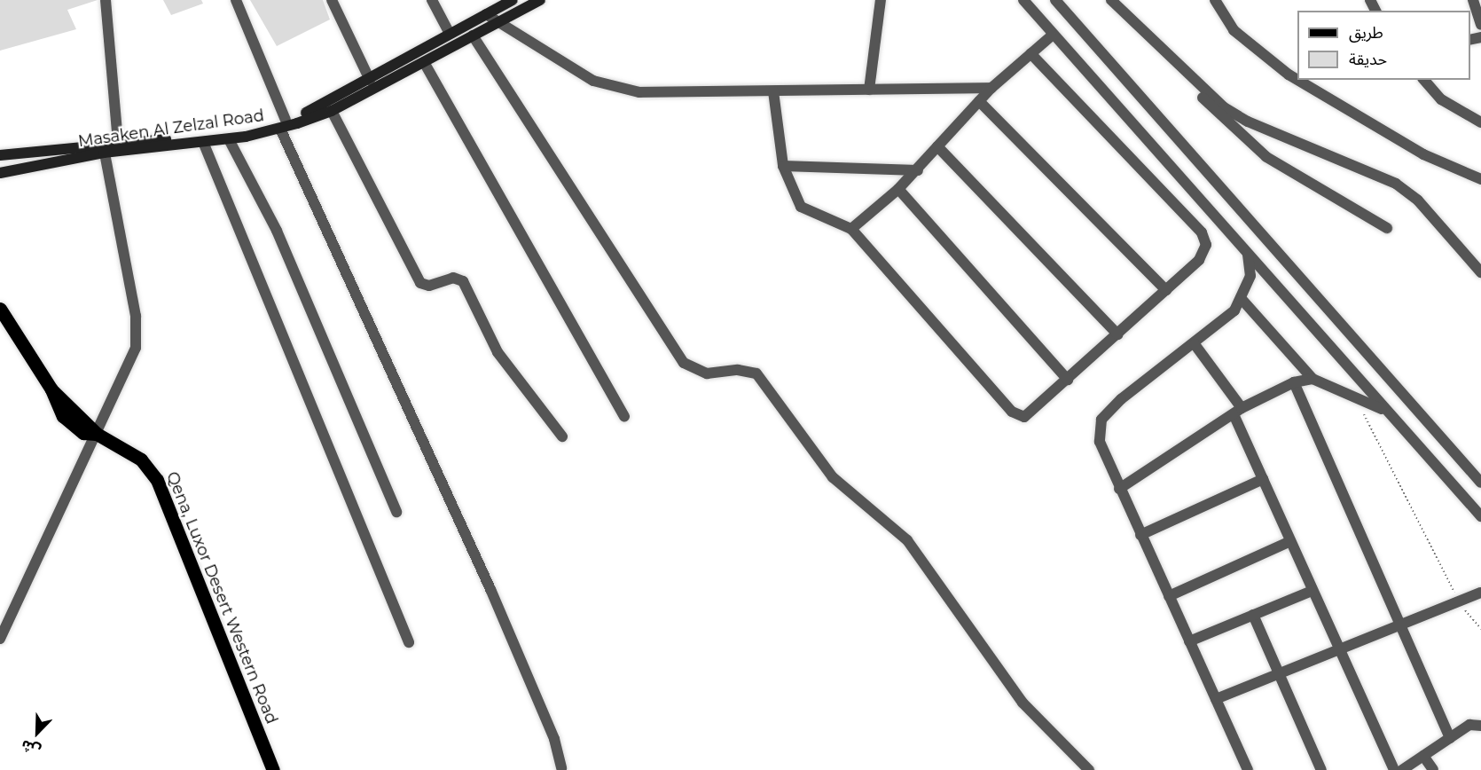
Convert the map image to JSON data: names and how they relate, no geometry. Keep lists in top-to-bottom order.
{
  "streets": {
    "main road": ["Qena, Luxor Desert Western Road"],
    "street": ["Masaken Al Zelzal Road"]
  },
  "legend": ["طريق", "حديقة"],
  "north": "bottom left"
}
